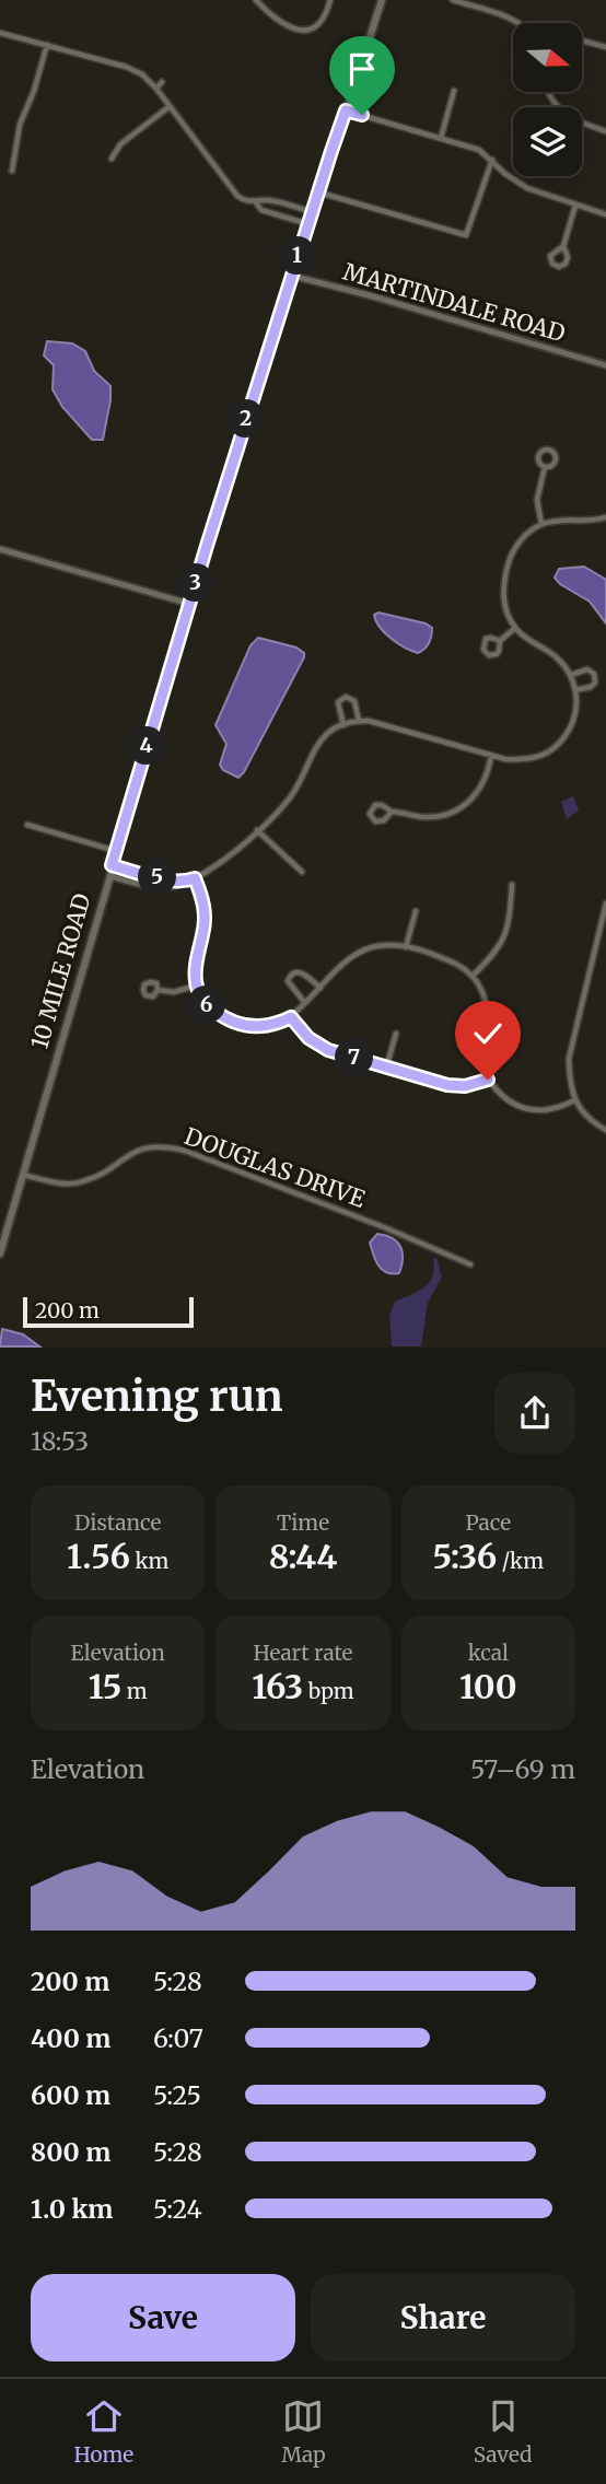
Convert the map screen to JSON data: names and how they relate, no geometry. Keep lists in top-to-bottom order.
{
  "streets": {
    "main road": ["10 MILE ROAD"],
    "street": ["MARTINDALE ROAD", "DOUGLAS DRIVE"]
  },
  "crossings": [
    ["MARTINDALE ROAD", "10 MILE ROAD"],
    ["10 MILE ROAD", "DOUGLAS DRIVE"]
  ],
  "scale_bar": "200 m",
  "north": "right",
  "page": {
    "pins": [
      "1",
      "2",
      "3",
      "4",
      "5",
      "6",
      "7"
    ],
    "scale": "200 m",
    "heading": ["Evening run", "18:53"],
    "stats": [
      ["Distance", "1.56 km"],
      ["Time", "8:44"],
      ["Pace", "5:36 /km"],
      ["Elevation", "15 m"],
      ["Heart rate", "163 bpm"],
      ["kcal", "100"]
    ],
    "chart": ["Elevation", "57–69 m"],
    "list": [
      {
        "name": "200 m",
        "note": "5:28"
      },
      {
        "name": "400 m",
        "note": "6:07"
      },
      {
        "name": "600 m",
        "note": "5:25"
      },
      {
        "name": "800 m",
        "note": "5:28"
      },
      {
        "name": "1.0 km",
        "note": "5:24"
      }
    ],
    "buttons": ["Save", "Share"],
    "tabs": ["Home", "Map", "Saved"]
  }
}
